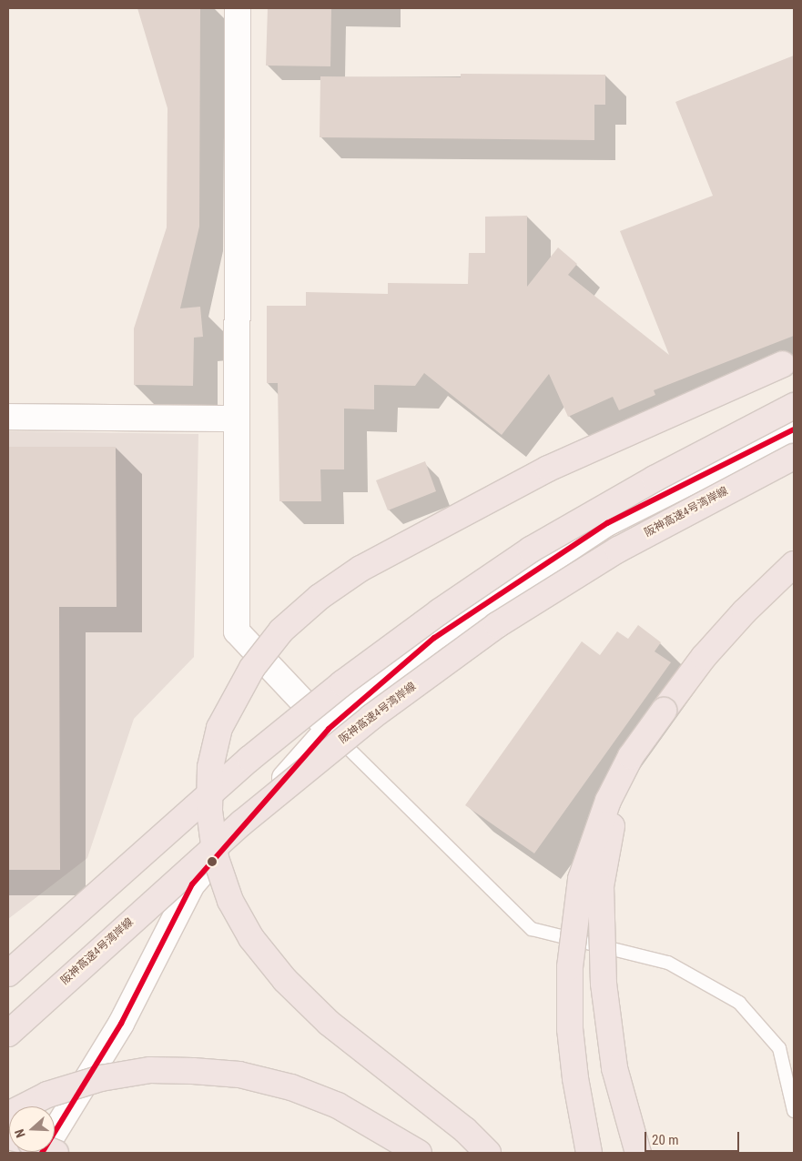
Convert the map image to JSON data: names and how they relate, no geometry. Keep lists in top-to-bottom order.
{
  "streets": {
    "highway": ["阪神高速4号湾岸線"]
  },
  "scale_bar": "20 m",
  "north": "left"
}
